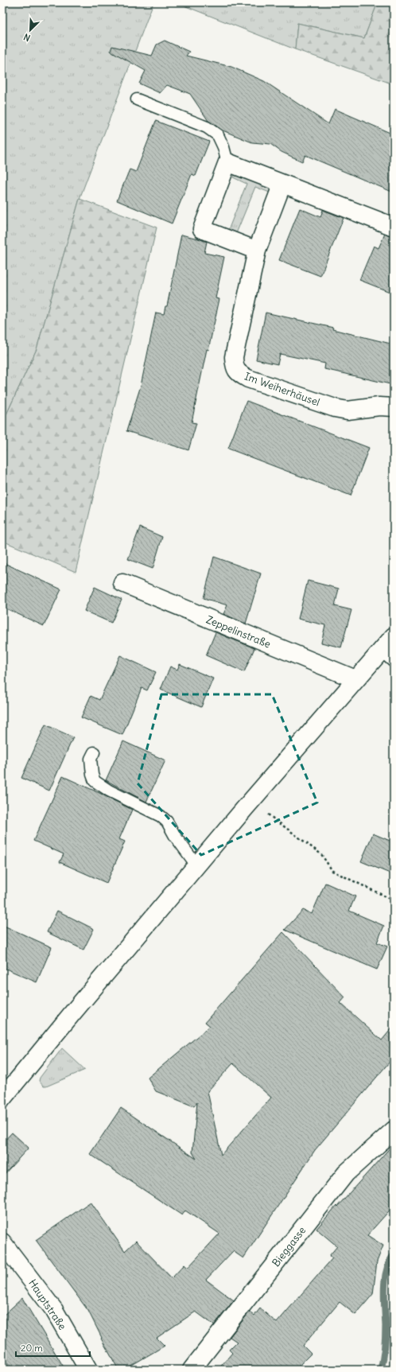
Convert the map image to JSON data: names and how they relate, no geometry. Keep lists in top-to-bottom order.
{
  "streets": {
    "street": [
      "Im Weiherhäusel",
      "Zeppelinstraße",
      "Bieggasse",
      "Hauptstraße"
    ]
  },
  "scale_bar": "20 m",
  "north": "bottom left"
}
